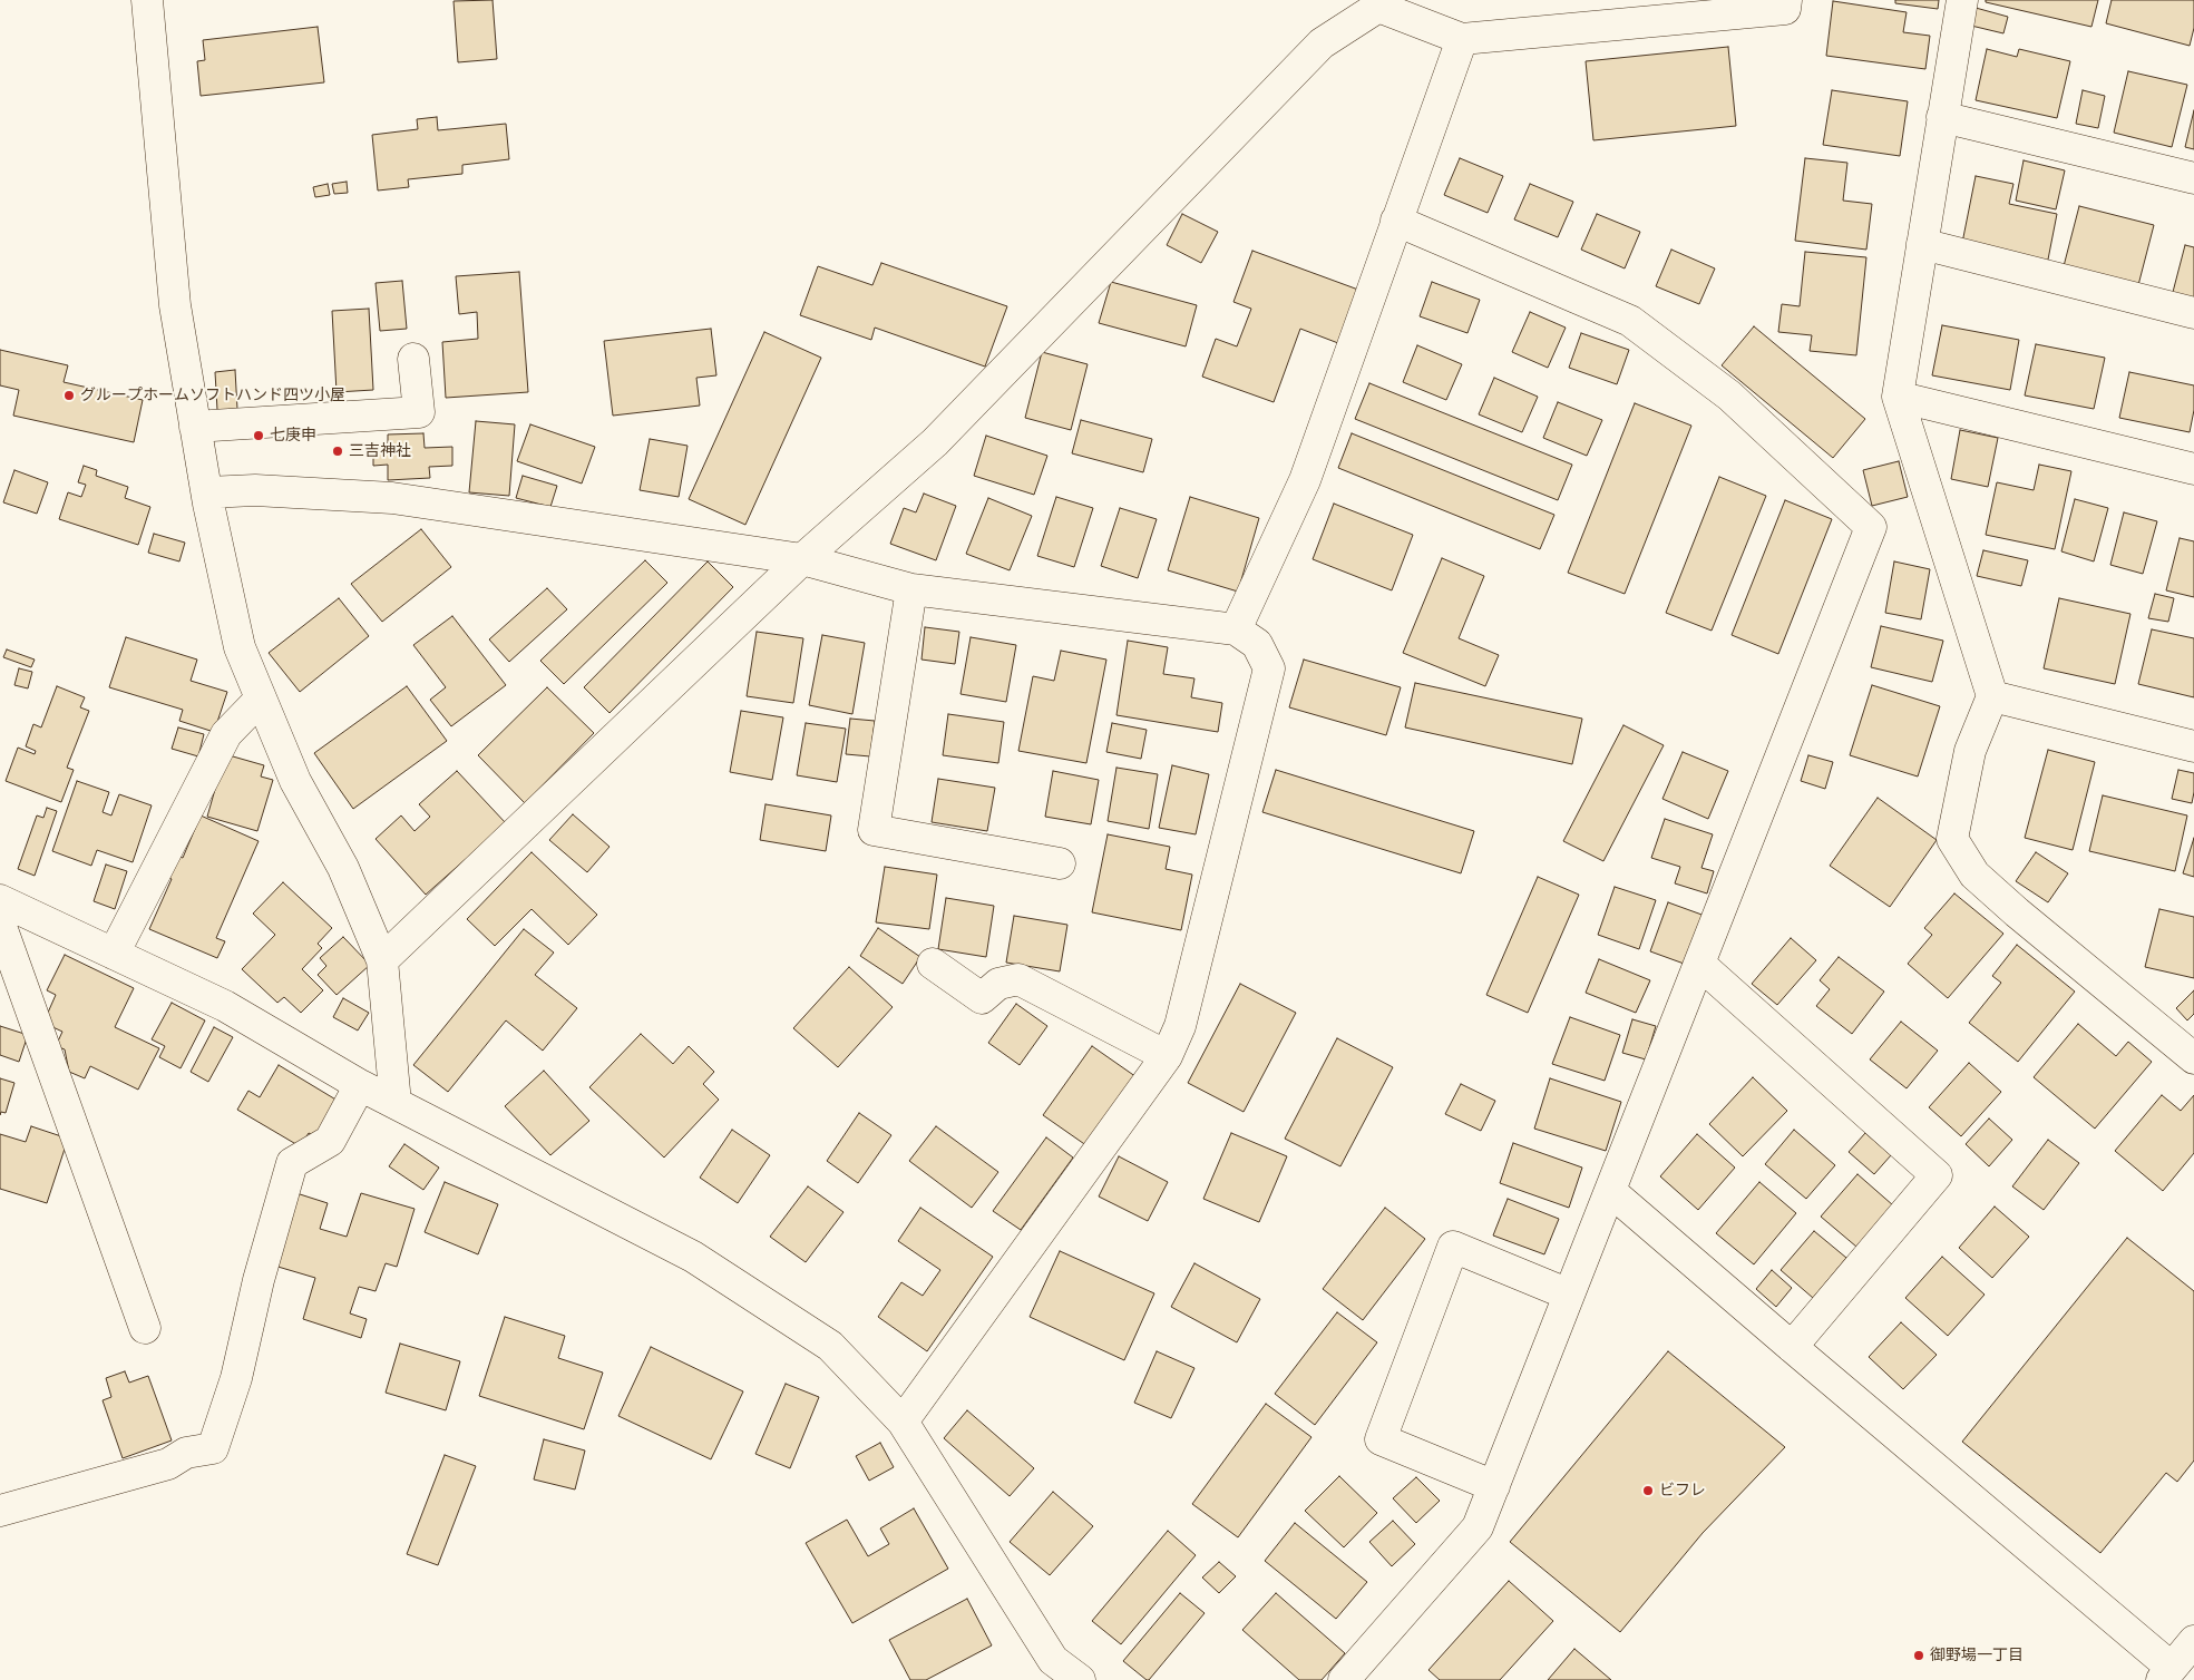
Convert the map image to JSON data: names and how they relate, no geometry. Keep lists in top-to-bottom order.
{
  "places": [
    "グループホームソフトハンド四ツ小屋",
    "七庚申",
    "三吉神社",
    "ビフレ",
    "御野場一丁目"
  ]
}
